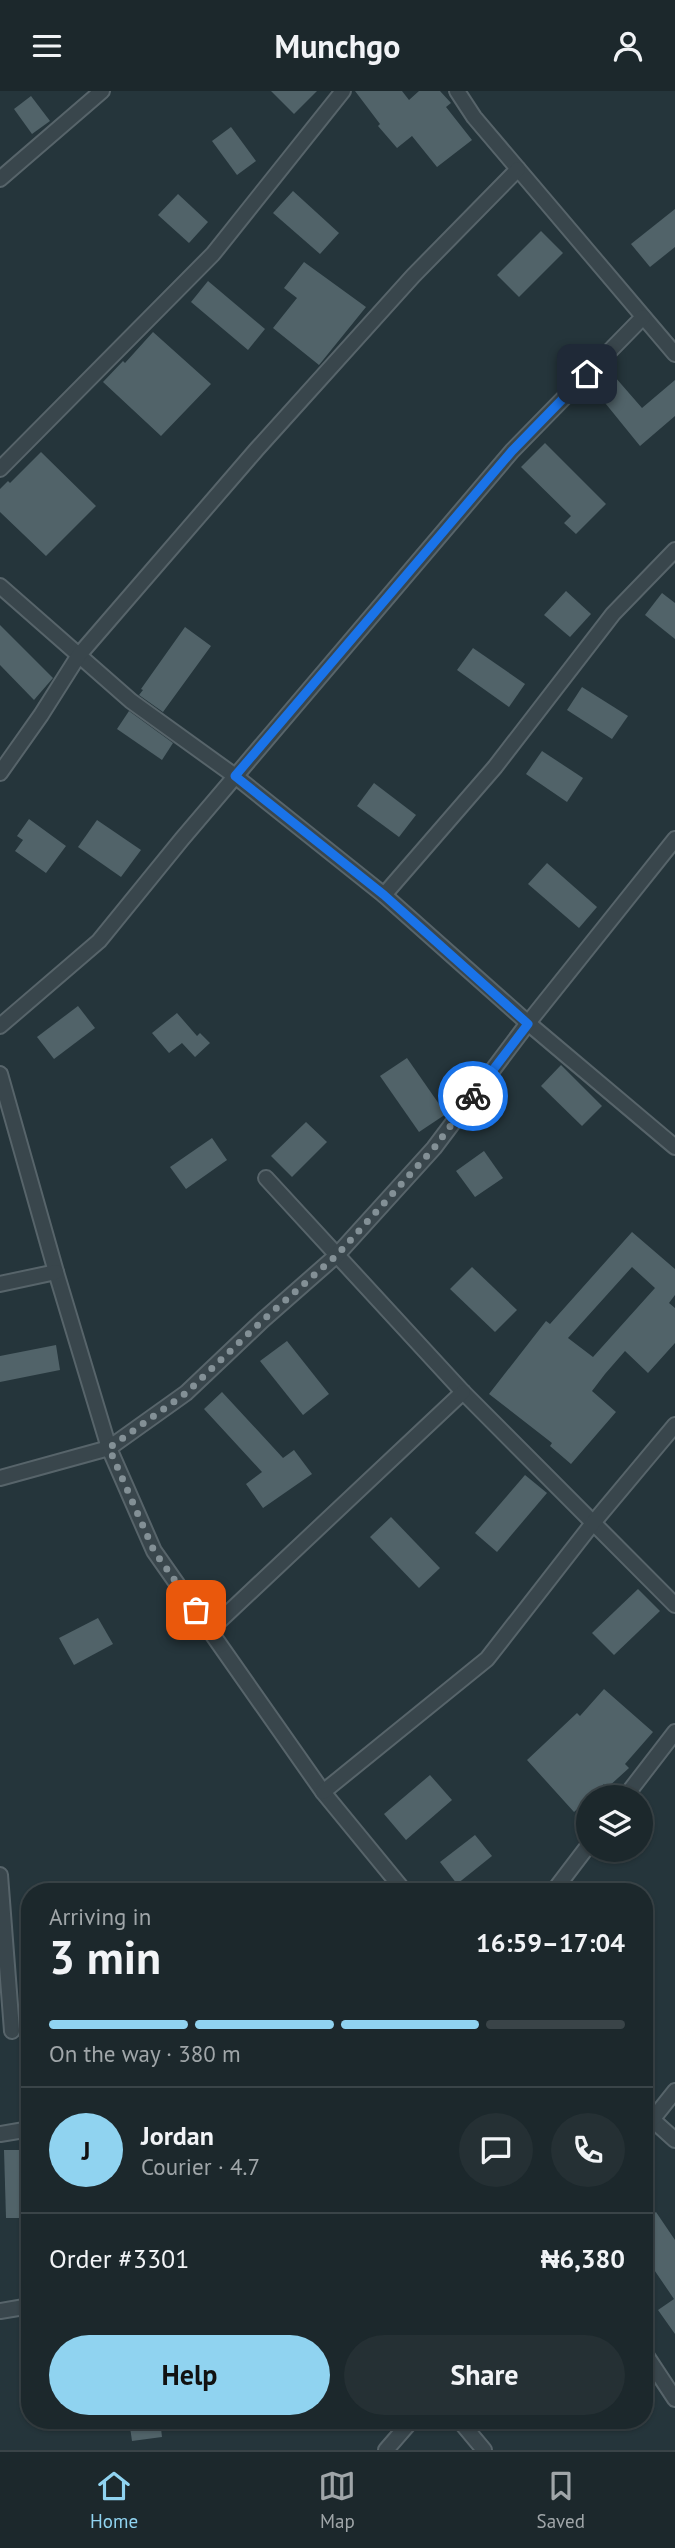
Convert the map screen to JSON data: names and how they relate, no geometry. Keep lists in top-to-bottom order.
{
  "page": {
    "header": "Munchgo",
    "heading": ["3 min", "Arriving in", "16:59–17:04"],
    "panel": [
      "Jordan",
      "Courier · 4.7",
      "Order #3301",
      "₦6,380"
    ],
    "bar": "On the way · 380 m",
    "round": "J",
    "buttons": ["Help", "Share"],
    "tabs": ["Home", "Map", "Saved"]
  }
}
